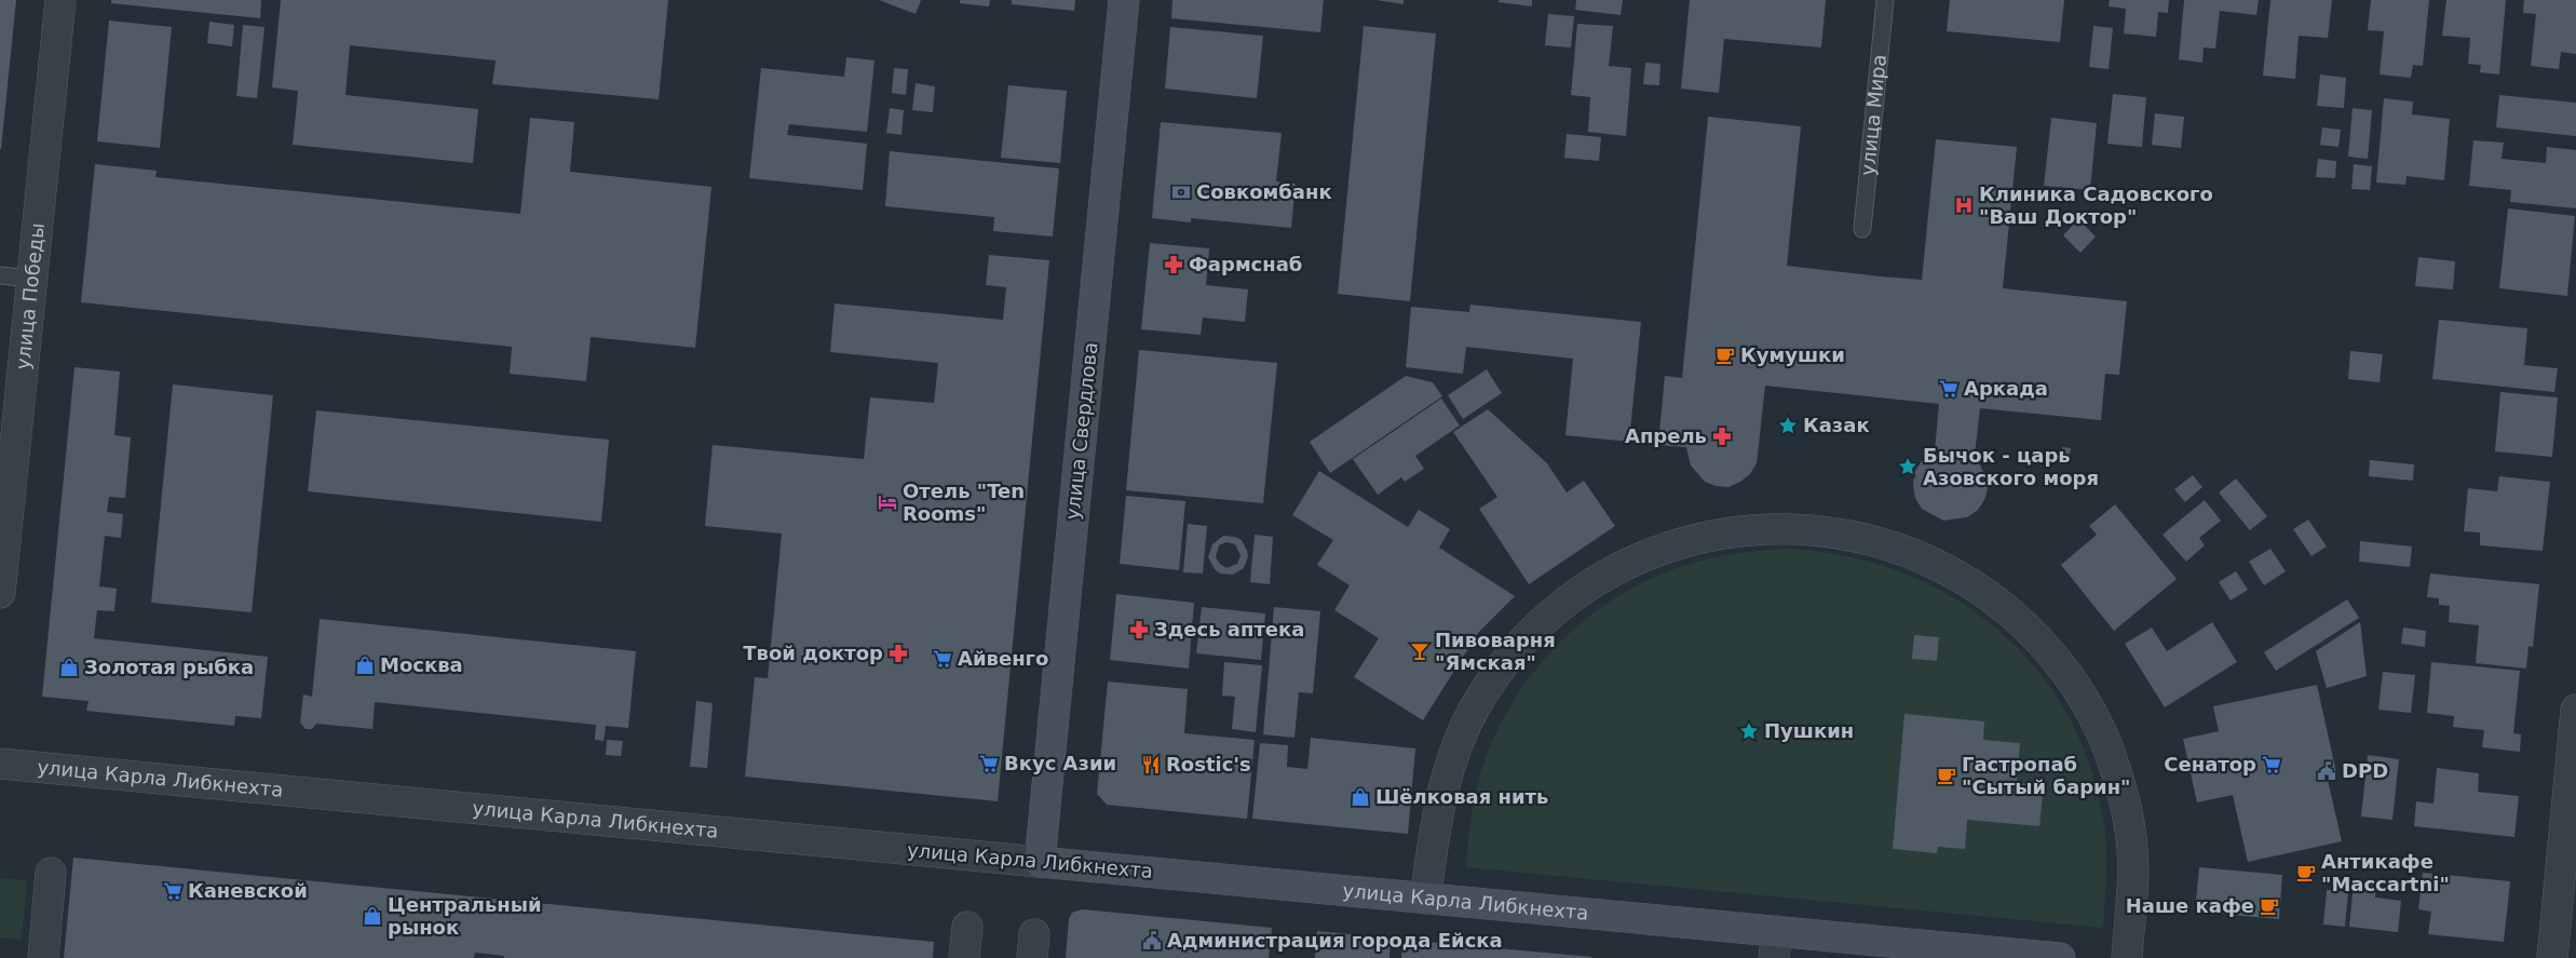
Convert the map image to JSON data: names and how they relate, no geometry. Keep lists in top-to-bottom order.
{
  "streets": {
    "street": ["улица Победы", "улица Свердлова", "улица Карла Либкнехта"],
    "lane": ["улица Мира"]
  },
  "crossings": [
    ["улица Свердлова", "улица Карла Либкнехта"]
  ],
  "places": {
    "bank": ["Совкомбанк"],
    "hospital": ["Клиника Садовского \"Ваш Доктор\""],
    "pharmacy": [
      "Фармснаб",
      "Апрель",
      "Здесь аптека",
      "Твой доктор"
    ],
    "cafe": [
      "Кумушки",
      "Гастропаб \"Сытый барин\"",
      "Антикафе \"Maccartni\"",
      "Наше кафе"
    ],
    "supermarket": [
      "Аркада",
      "Айвенго",
      "Вкус Азии",
      "Сенатор",
      "Каневской"
    ],
    "place": ["Казак", "Бычок - царь Азовского моря", "Пушкин"],
    "hotel": ["Отель \"Ten Rooms\""],
    "bar": ["Пивоварня \"Ямская\""],
    "shop": [
      "Москва",
      "Золотая рыбка",
      "Шёлковая нить",
      "Центральный рынок"
    ],
    "restaurant": ["Rostic's"],
    "public building": ["DPD", "Администрация города Ейска"]
  }
}
